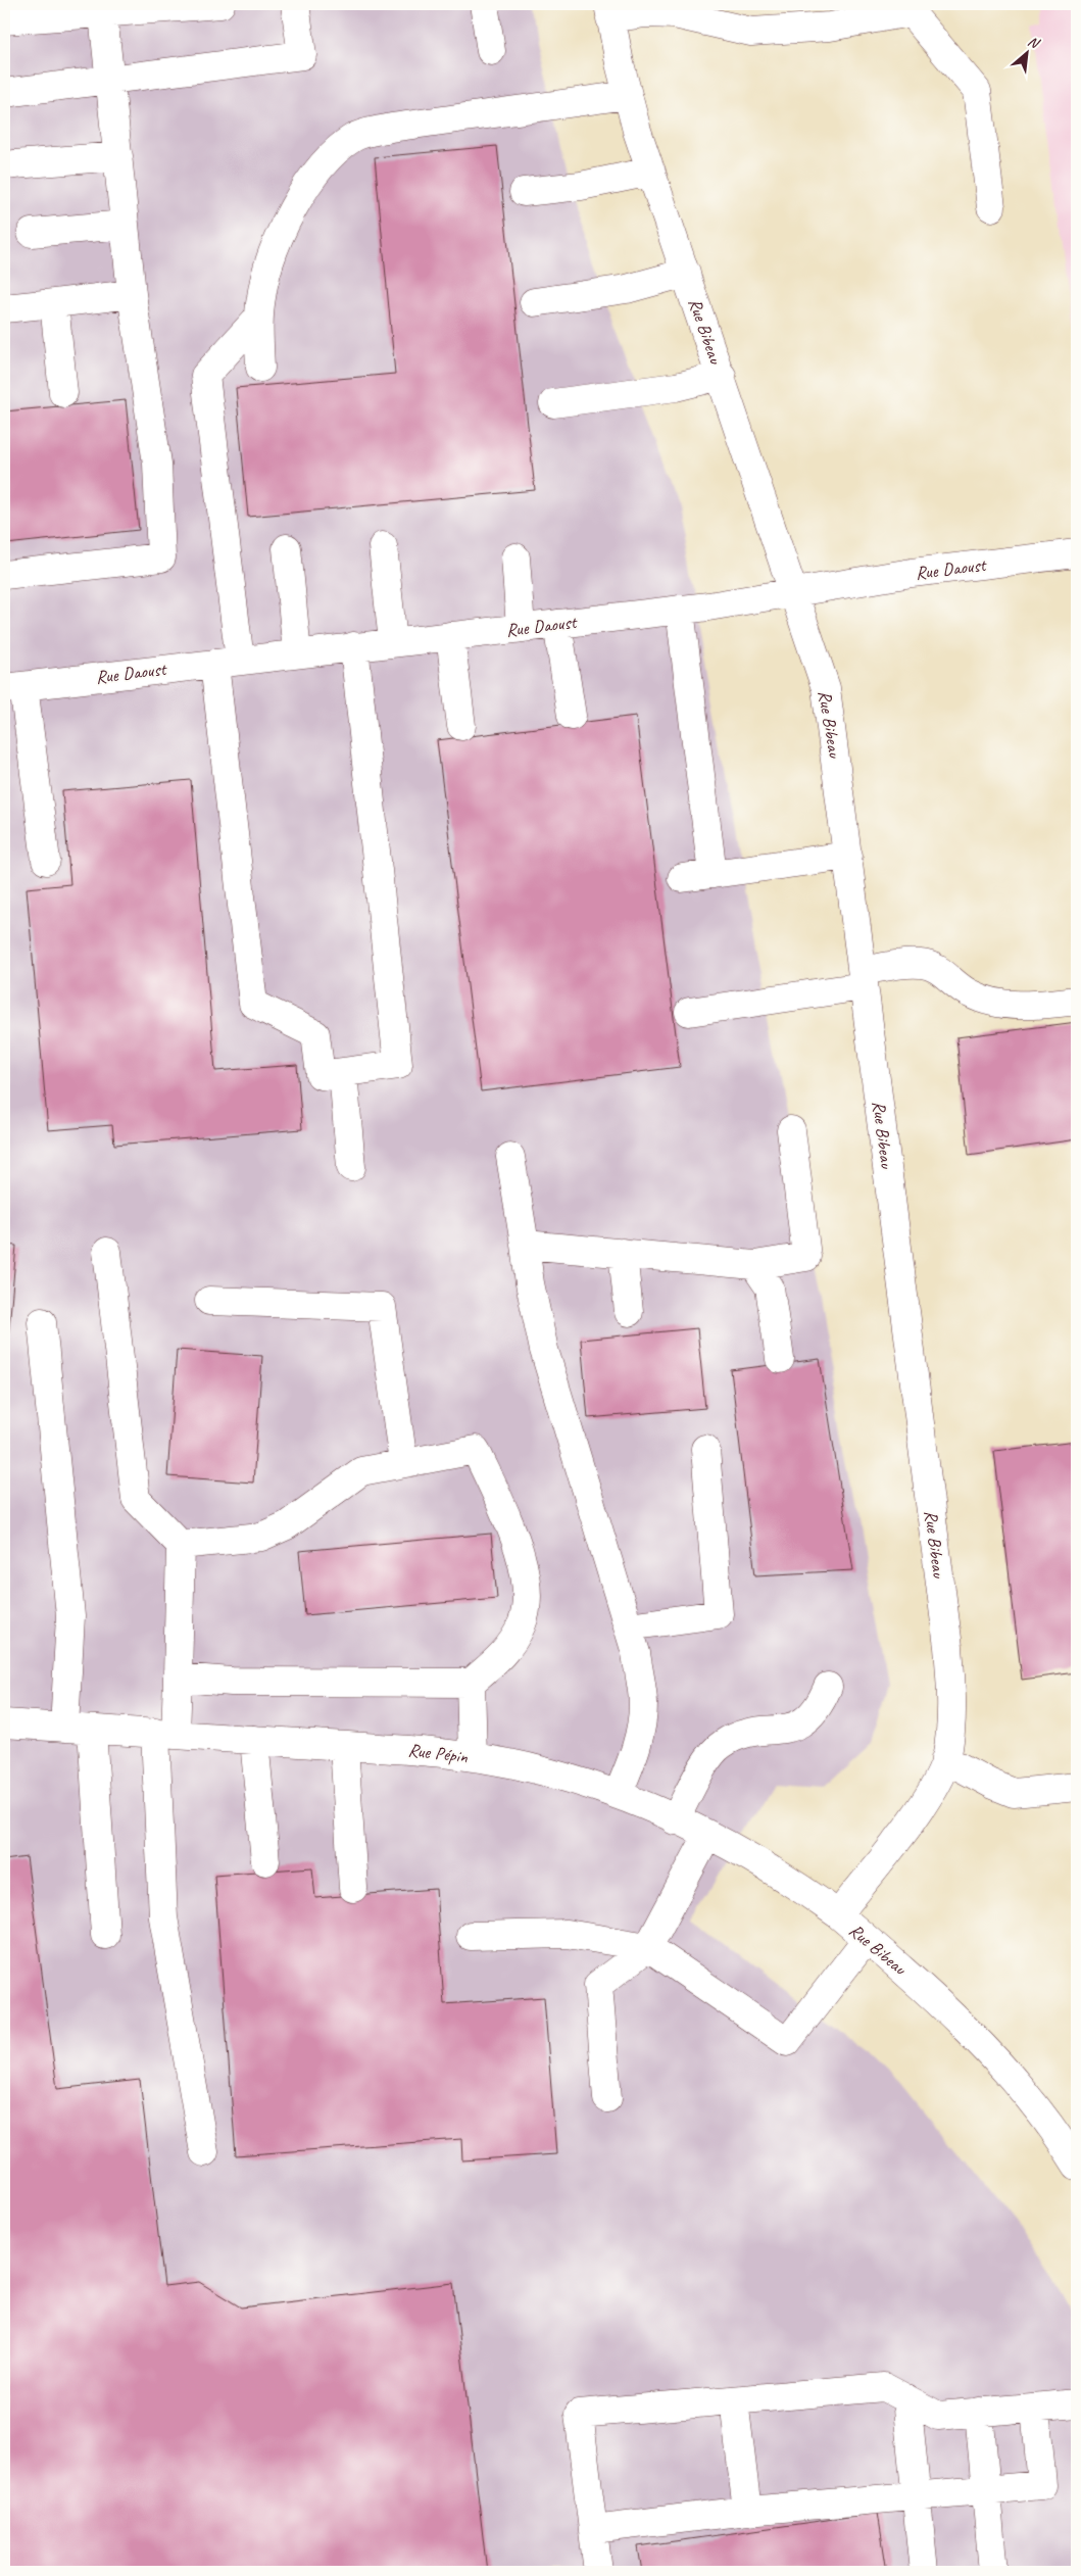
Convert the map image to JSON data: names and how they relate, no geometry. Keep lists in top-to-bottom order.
{
  "streets": {
    "street": ["Rue Bibeau", "Rue Daoust", "Rue Pépin"]
  },
  "crossings": [
    ["Rue Bibeau", "Rue Daoust"],
    ["Rue Bibeau", "Rue Pépin"]
  ],
  "north": "top right"
}
